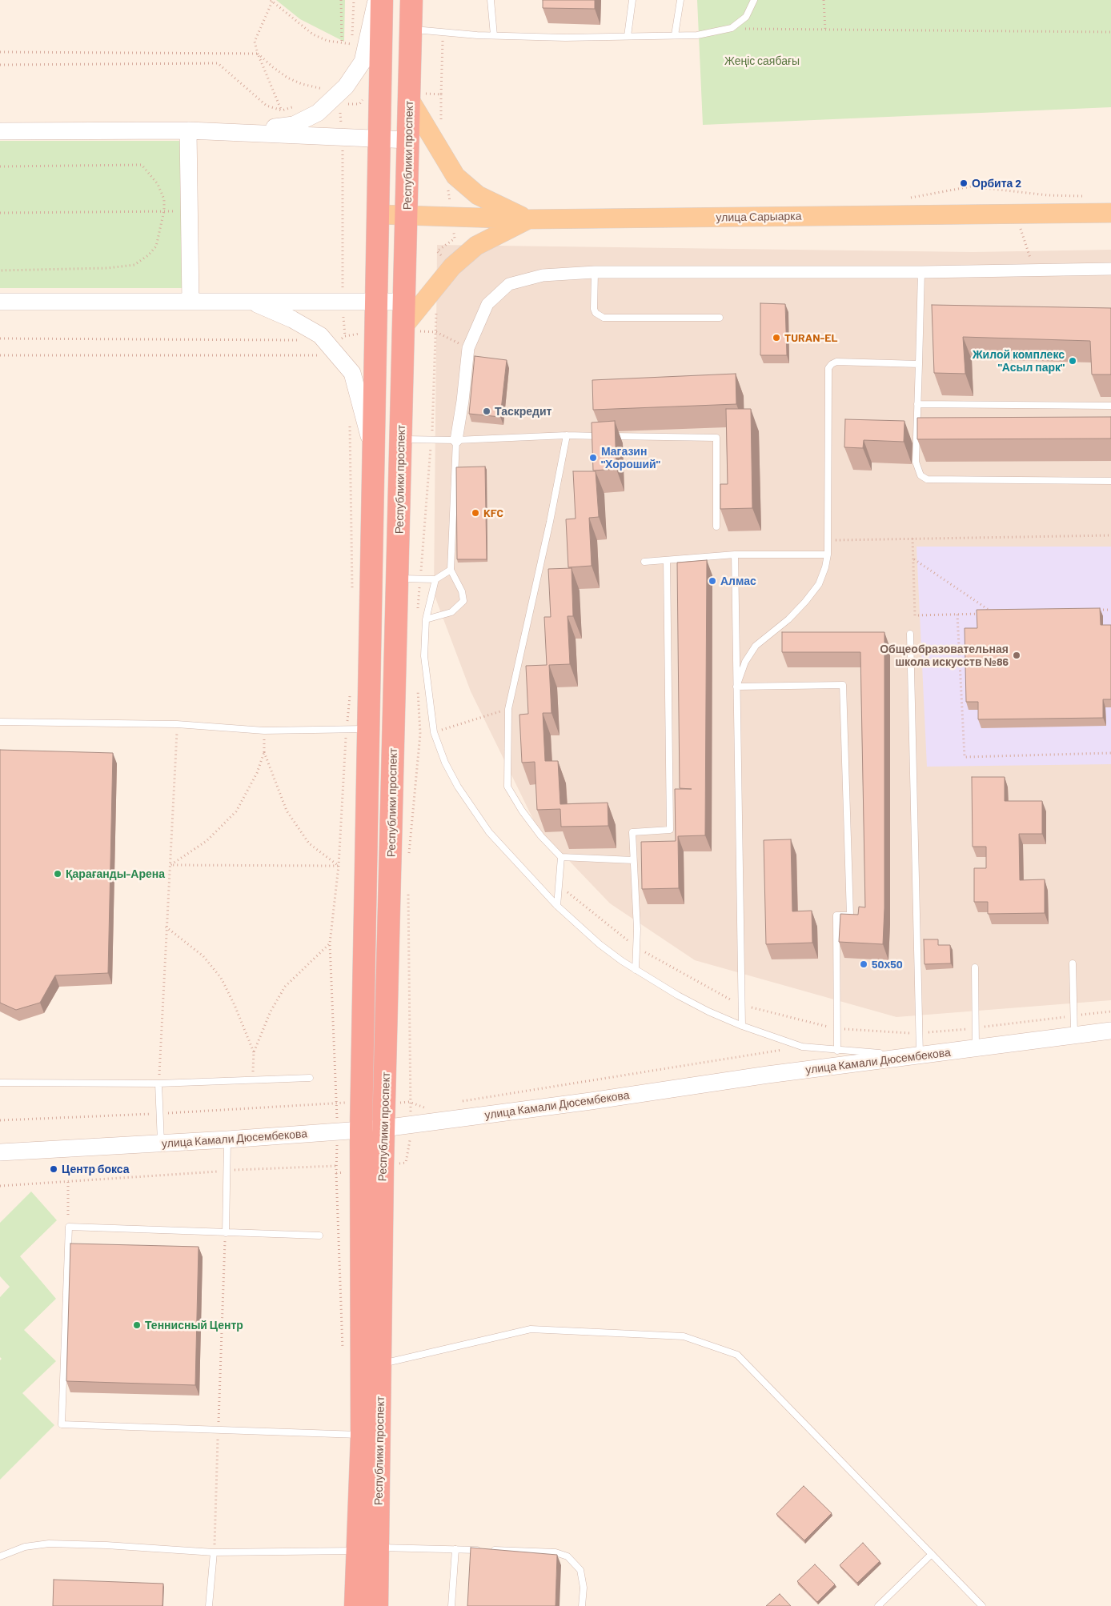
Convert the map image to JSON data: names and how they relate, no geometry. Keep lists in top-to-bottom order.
{
  "streets": {
    "highway": ["Республики проспект"],
    "main road": ["улица Сарыарка", "улица Камали Дюсембекова"]
  },
  "crossings": [
    ["Республики проспект", "улица Сарыарка"],
    ["Республики проспект", "улица Камали Дюсембекова"]
  ],
  "parks": ["Жеңіс саябағы"],
  "places": [
    "Орбита 2",
    "TURAN-EL",
    "Жилой комплекс \"Асыл парк\"",
    "Таскредит",
    "Магазин \"Хороший\"",
    "KFC",
    "Алмас",
    "Общеобразовательная школа искусств №86",
    "Қарағанды-Арена",
    "50х50",
    "Центр бокса",
    "Теннисный Центр"
  ]
}
